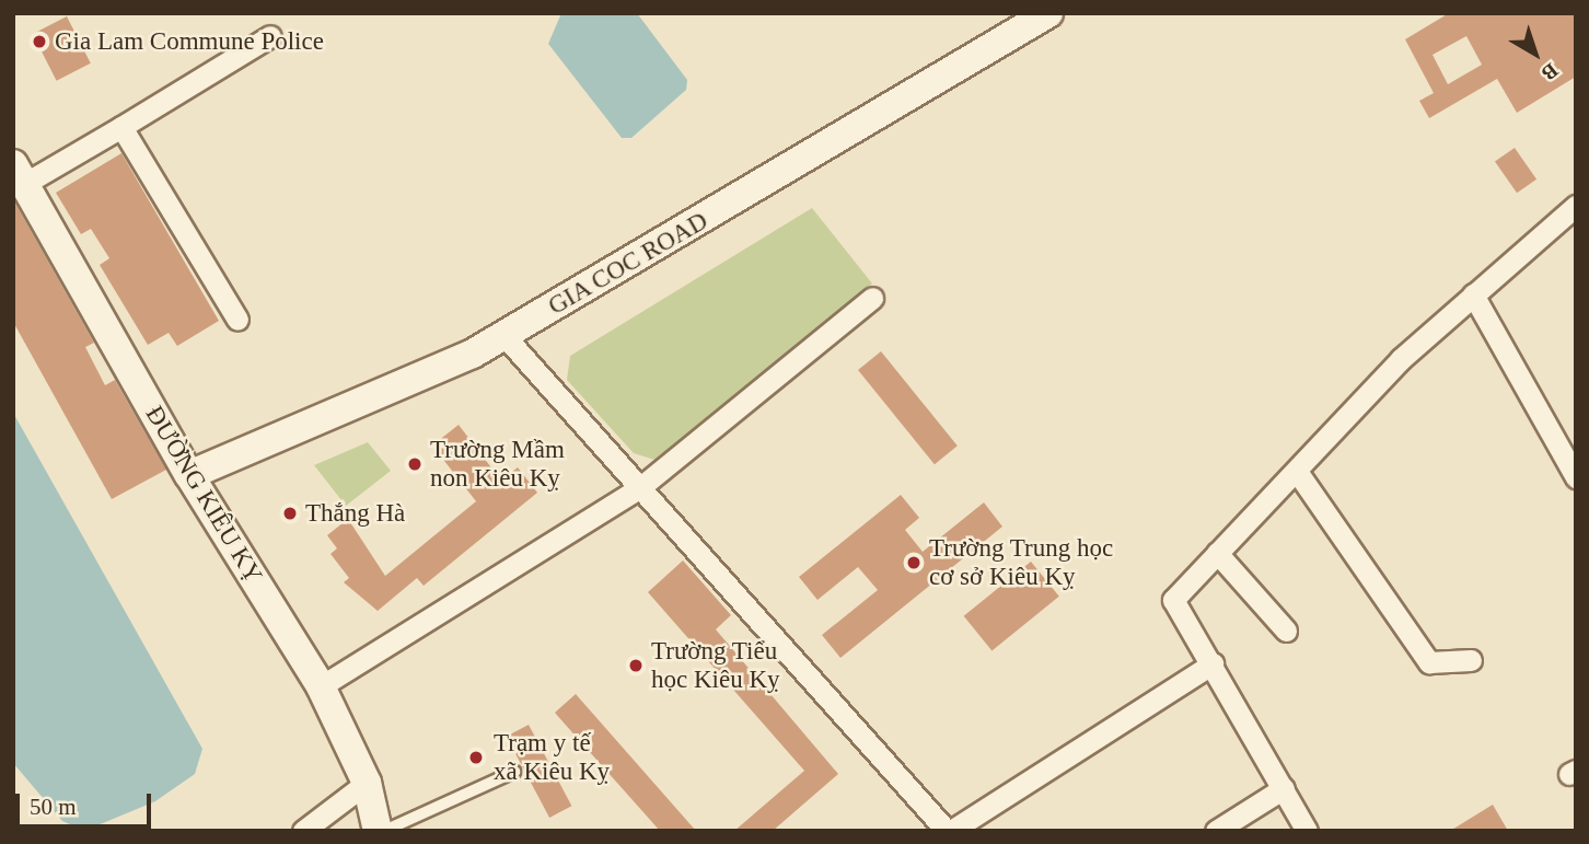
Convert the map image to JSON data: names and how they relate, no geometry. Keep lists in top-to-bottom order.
{
  "streets": {
    "street": ["GIA COC ROAD", "ĐƯỜNG KIÊU KỴ"]
  },
  "crossings": [
    ["GIA COC ROAD", "ĐƯỜNG KIÊU KỴ"]
  ],
  "places": [
    "Gia Lam Commune Police",
    "Trường Mầm non Kiêu Kỵ",
    "Thắng Hà",
    "Trường Trung học cơ sở Kiêu Kỵ",
    "Trường Tiểu học Kiêu Kỵ",
    "Trạm y tế xã Kiêu Kỵ"
  ],
  "scale_bar": "50 m",
  "north": "bottom right"
}
